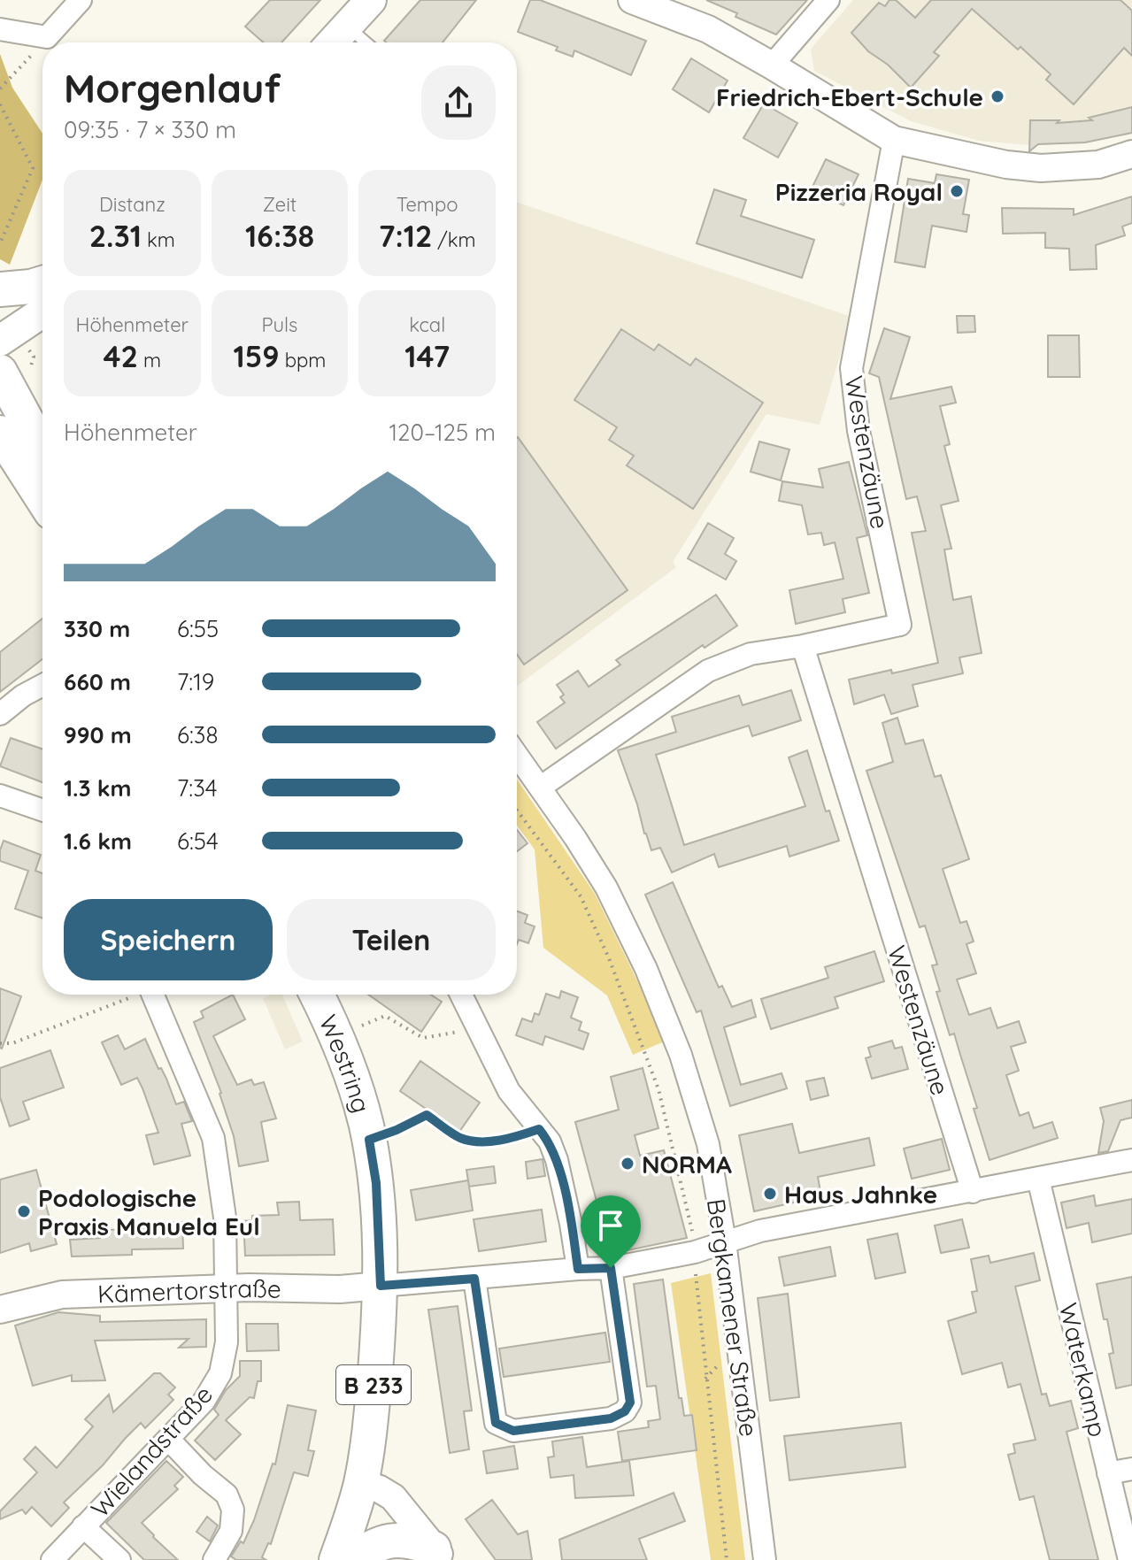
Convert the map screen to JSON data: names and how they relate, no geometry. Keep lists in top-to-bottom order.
{
  "streets": {
    "main road": ["Westring", "B 233"],
    "street": [
      "Westenzäune",
      "Kämertorstraße",
      "Bergkamener Straße",
      "Waterkamp",
      "Wielandstraße"
    ]
  },
  "crossings": [
    ["Westenzäune", "Bergkamener Straße"],
    ["Westring", "Kämertorstraße"],
    ["Westring", "B 233"],
    ["Kämertorstraße", "Wielandstraße"]
  ],
  "places": [
    "Friedrich-Ebert-Schule",
    "Pizzeria Royal",
    "NORMA",
    "Haus Jahnke",
    "Podologische Praxis Manuela Eul"
  ],
  "page": {
    "heading": ["Morgenlauf", "09:35 · 7 × 330 m"],
    "stats": [
      ["Distanz", "2.31 km"],
      ["Zeit", "16:38"],
      ["Tempo", "7:12 /km"],
      ["Höhenmeter", "42 m"],
      ["Puls", "159 bpm"],
      ["kcal", "147"]
    ],
    "chart": ["Höhenmeter", "120–125 m"],
    "list": [
      {
        "name": "330 m",
        "note": "6:55"
      },
      {
        "name": "660 m",
        "note": "7:19"
      },
      {
        "name": "990 m",
        "note": "6:38"
      },
      {
        "name": "1.3 km",
        "note": "7:34"
      },
      {
        "name": "1.6 km",
        "note": "6:54"
      }
    ],
    "buttons": ["Speichern", "Teilen"]
  }
}
